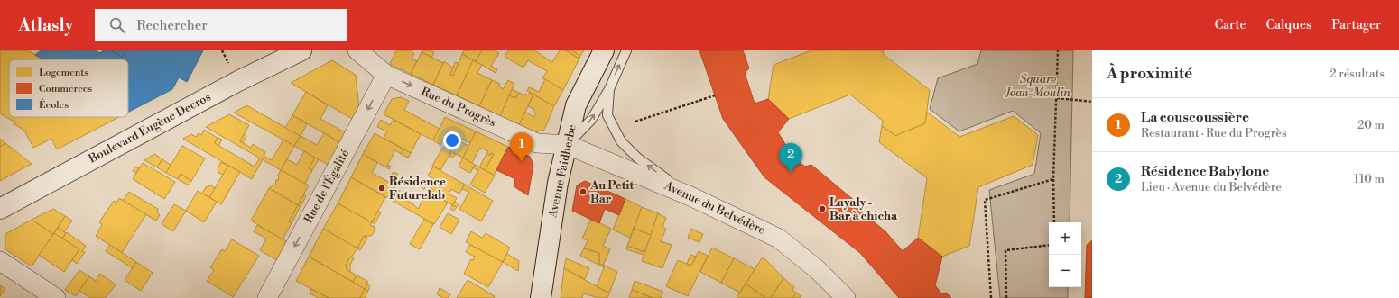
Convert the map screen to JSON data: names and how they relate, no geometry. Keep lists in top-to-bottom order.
{
  "streets": {
    "street": [
      "Rue du Progrès",
      "Boulevard Eugène Decros",
      "Avenue Faidherbe",
      "Rue de l'Égalité",
      "Avenue du Belvédère"
    ]
  },
  "crossings": [
    ["Rue du Progrès", "Avenue Faidherbe"],
    ["Rue du Progrès", "Rue de l'Égalité"],
    ["Rue du Progrès", "Avenue du Belvédère"],
    ["Avenue Faidherbe", "Avenue du Belvédère"]
  ],
  "one_way": ["Rue du Progrès", "Rue de l'Égalité"],
  "parks": ["Square Jean-Moulin"],
  "places": ["Résidence Futurelab", "Au Petit Bar", "Layaly - Bar à chicha"],
  "legend": ["Logements", "Commerces", "Écoles"],
  "page": {
    "header": "Atlasly",
    "search": "Rechercher",
    "nav": ["Carte", "Calques", "Partager"],
    "heading": ["À proximité", "2 résultats"],
    "list": [
      {
        "mark": "1",
        "name": "La couscoussière",
        "note": "Restaurant · Rue du Progrès",
        "value": "20 m"
      },
      {
        "mark": "2",
        "name": "Résidence Babylone",
        "note": "Lieu · Avenue du Belvédère",
        "value": "110 m"
      }
    ],
    "pins": ["1", "2"],
    "map_buttons": ["+", "−"]
  }
}
